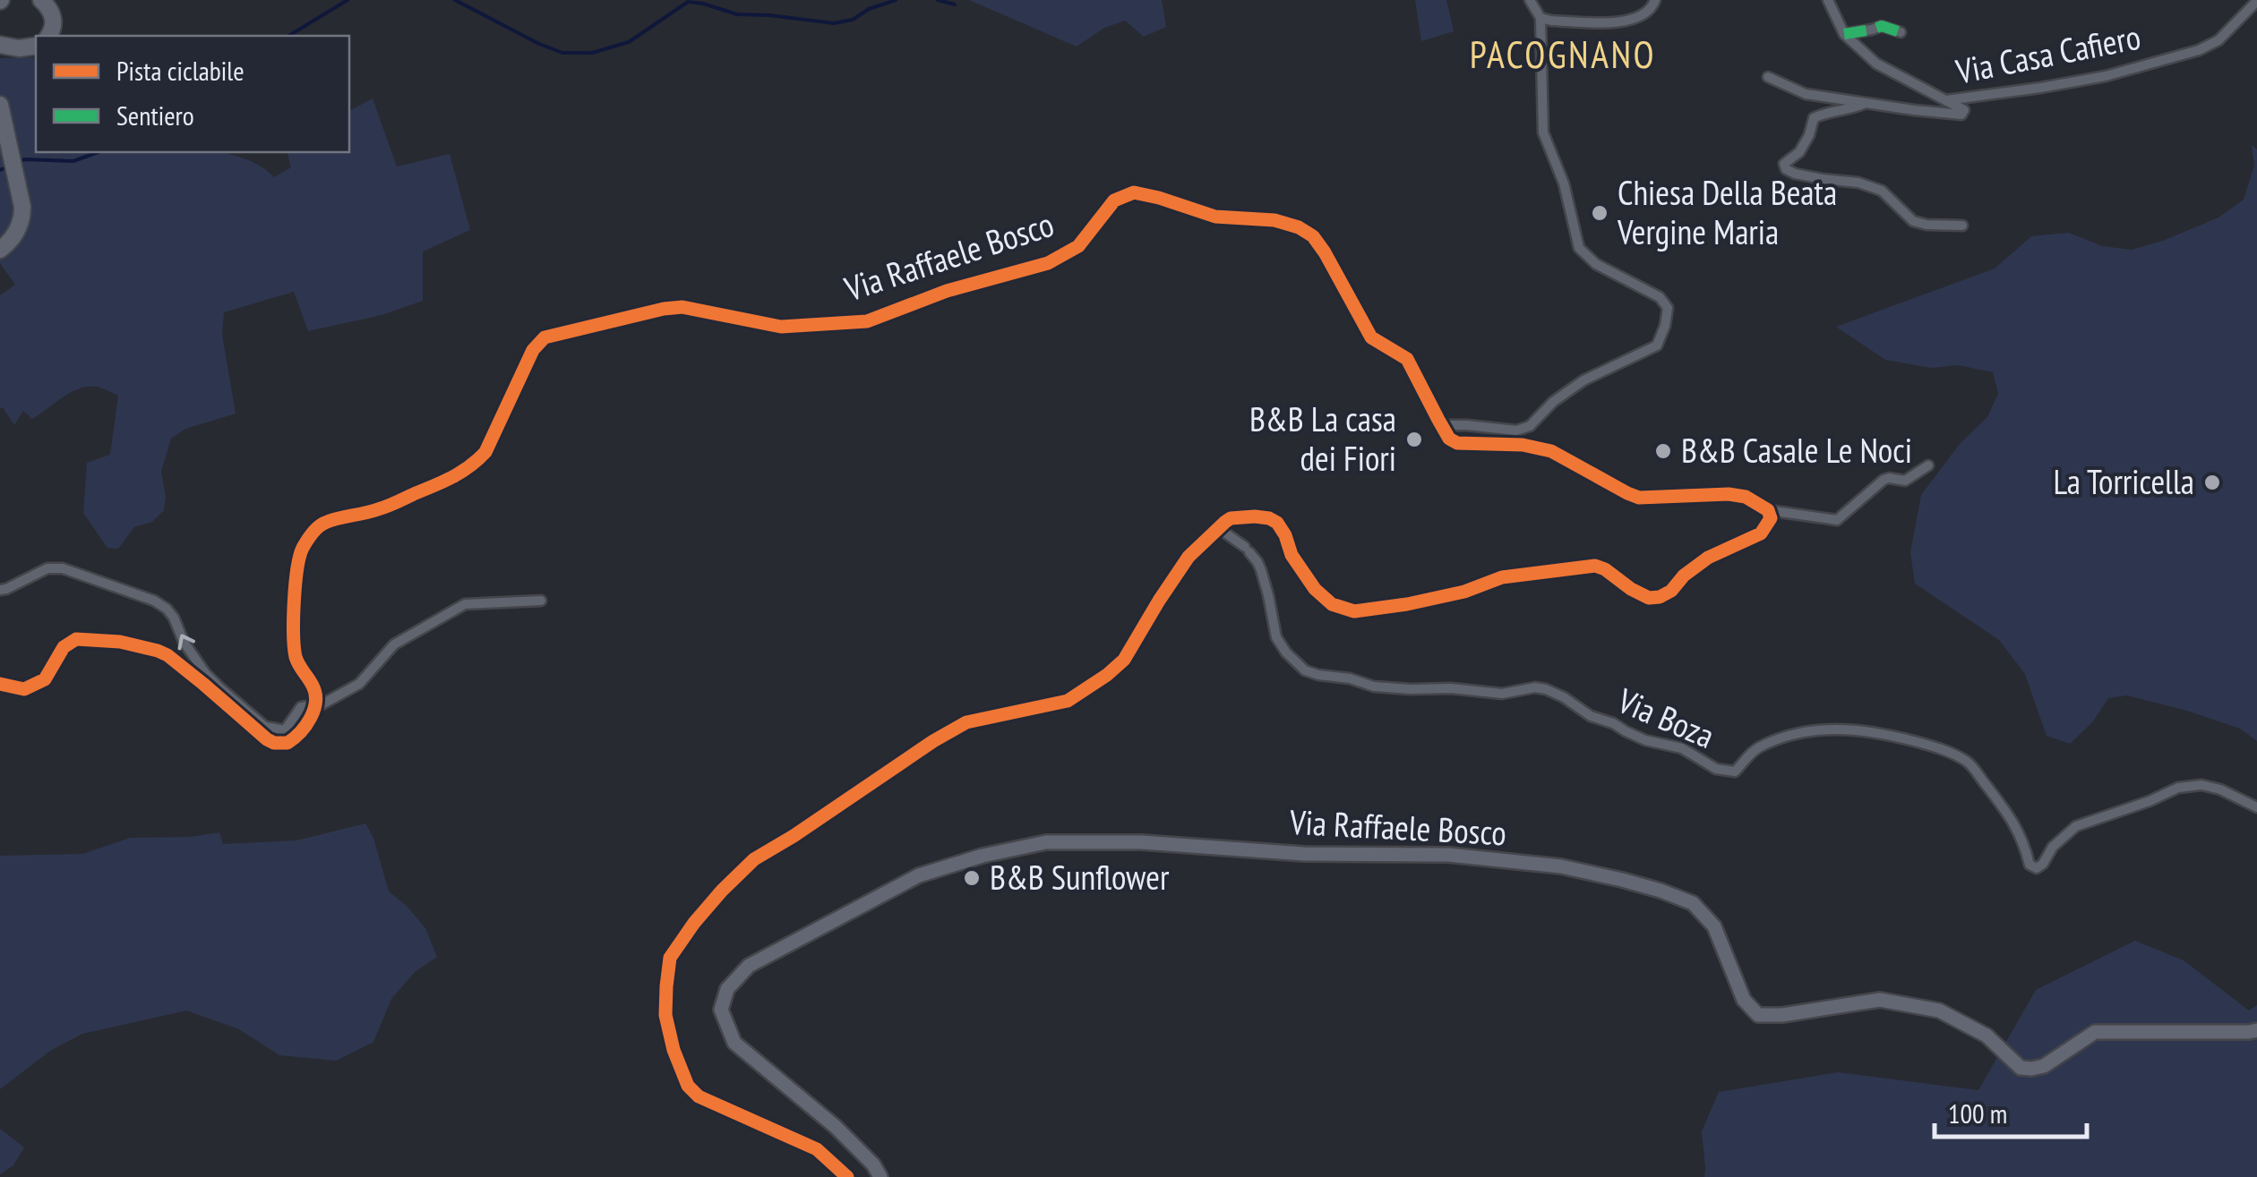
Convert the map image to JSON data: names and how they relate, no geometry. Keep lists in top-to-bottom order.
{
  "streets": {
    "street": ["Via Casa Cafiero", "Via Raffaele Bosco", "Via Boza"]
  },
  "districts": ["PACOGNANO"],
  "places": [
    "Chiesa Della Beata Vergine Maria",
    "B&B La casa dei Fiori",
    "B&B Casale Le Noci",
    "La Torricella",
    "B&B Sunflower"
  ],
  "legend": ["Pista ciclabile", "Sentiero"],
  "scale_bar": "100 m"
}
